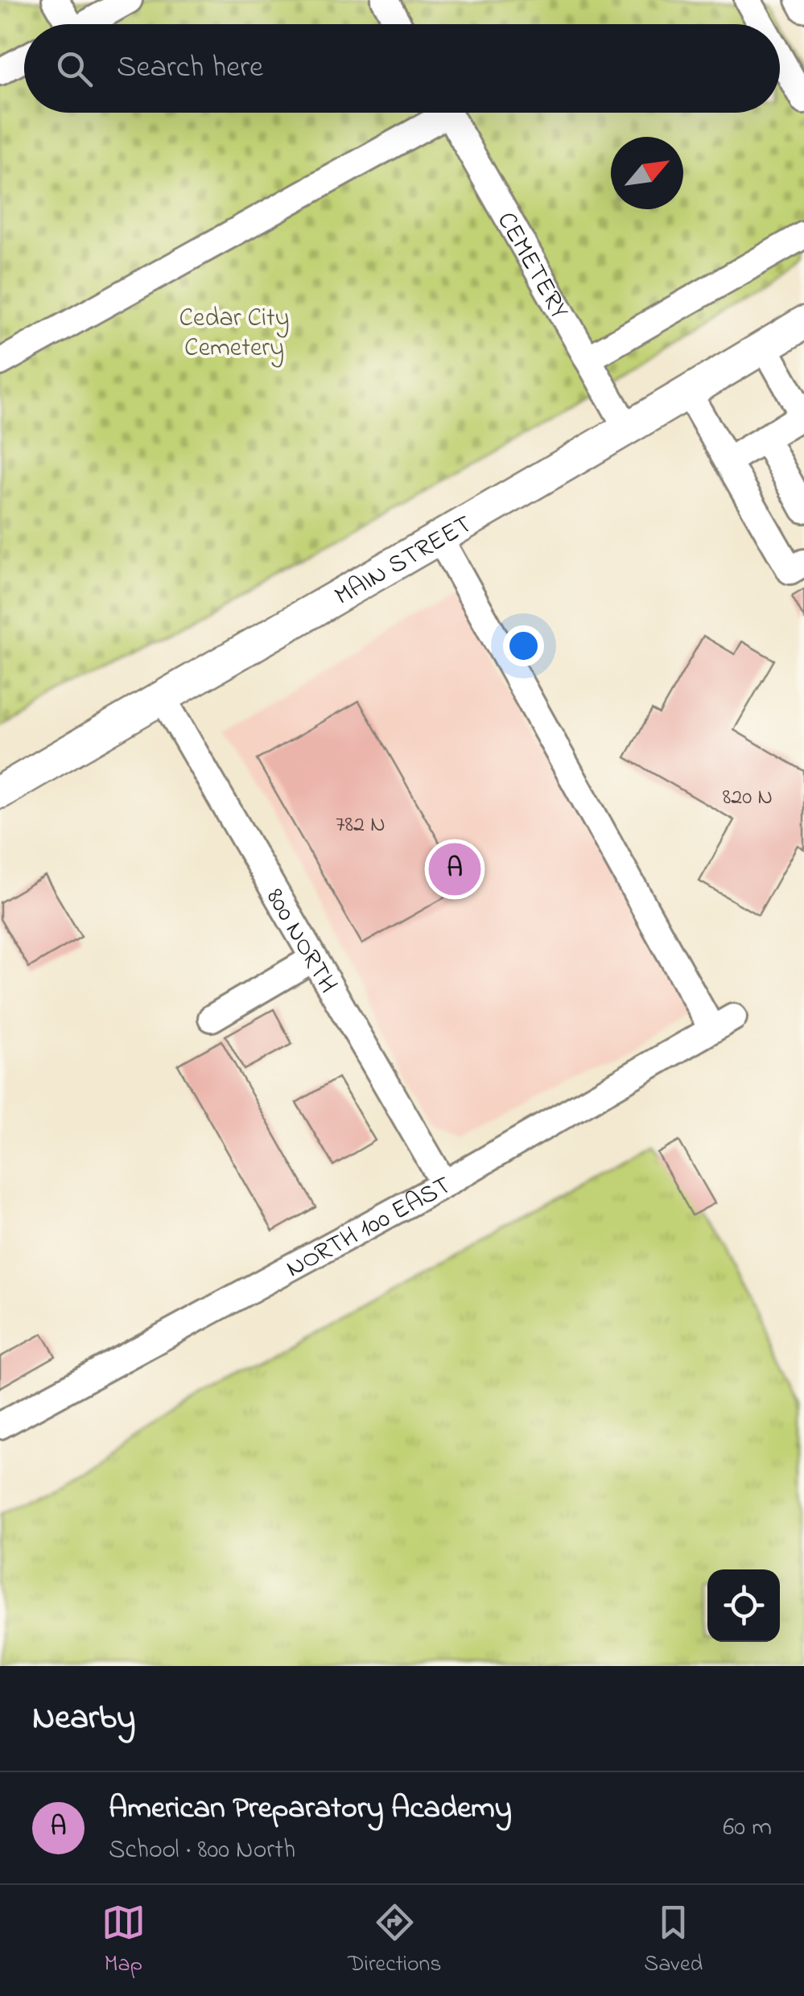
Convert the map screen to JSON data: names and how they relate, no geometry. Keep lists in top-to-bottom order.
{
  "streets": {
    "main road": ["MAIN STREET"],
    "street": ["CEMETERY", "800 NORTH", "NORTH 100 EAST"]
  },
  "crossings": [
    ["CEMETERY", "MAIN STREET"],
    ["MAIN STREET", "800 NORTH"],
    ["MAIN STREET", "NORTH 100 EAST"],
    ["800 NORTH", "NORTH 100 EAST"]
  ],
  "parks": ["Cedar City Cemetery"],
  "house_numbers": ["820 N", "782 N"],
  "north": "top right",
  "page": {
    "search": "Search here",
    "pins": "A",
    "heading": "Nearby",
    "list": [
      {
        "mark": "A",
        "name": "American Preparatory Academy",
        "note": "School · 800 North",
        "value": "60 m"
      }
    ],
    "nav": ["Map", "Directions", "Saved"]
  }
}
